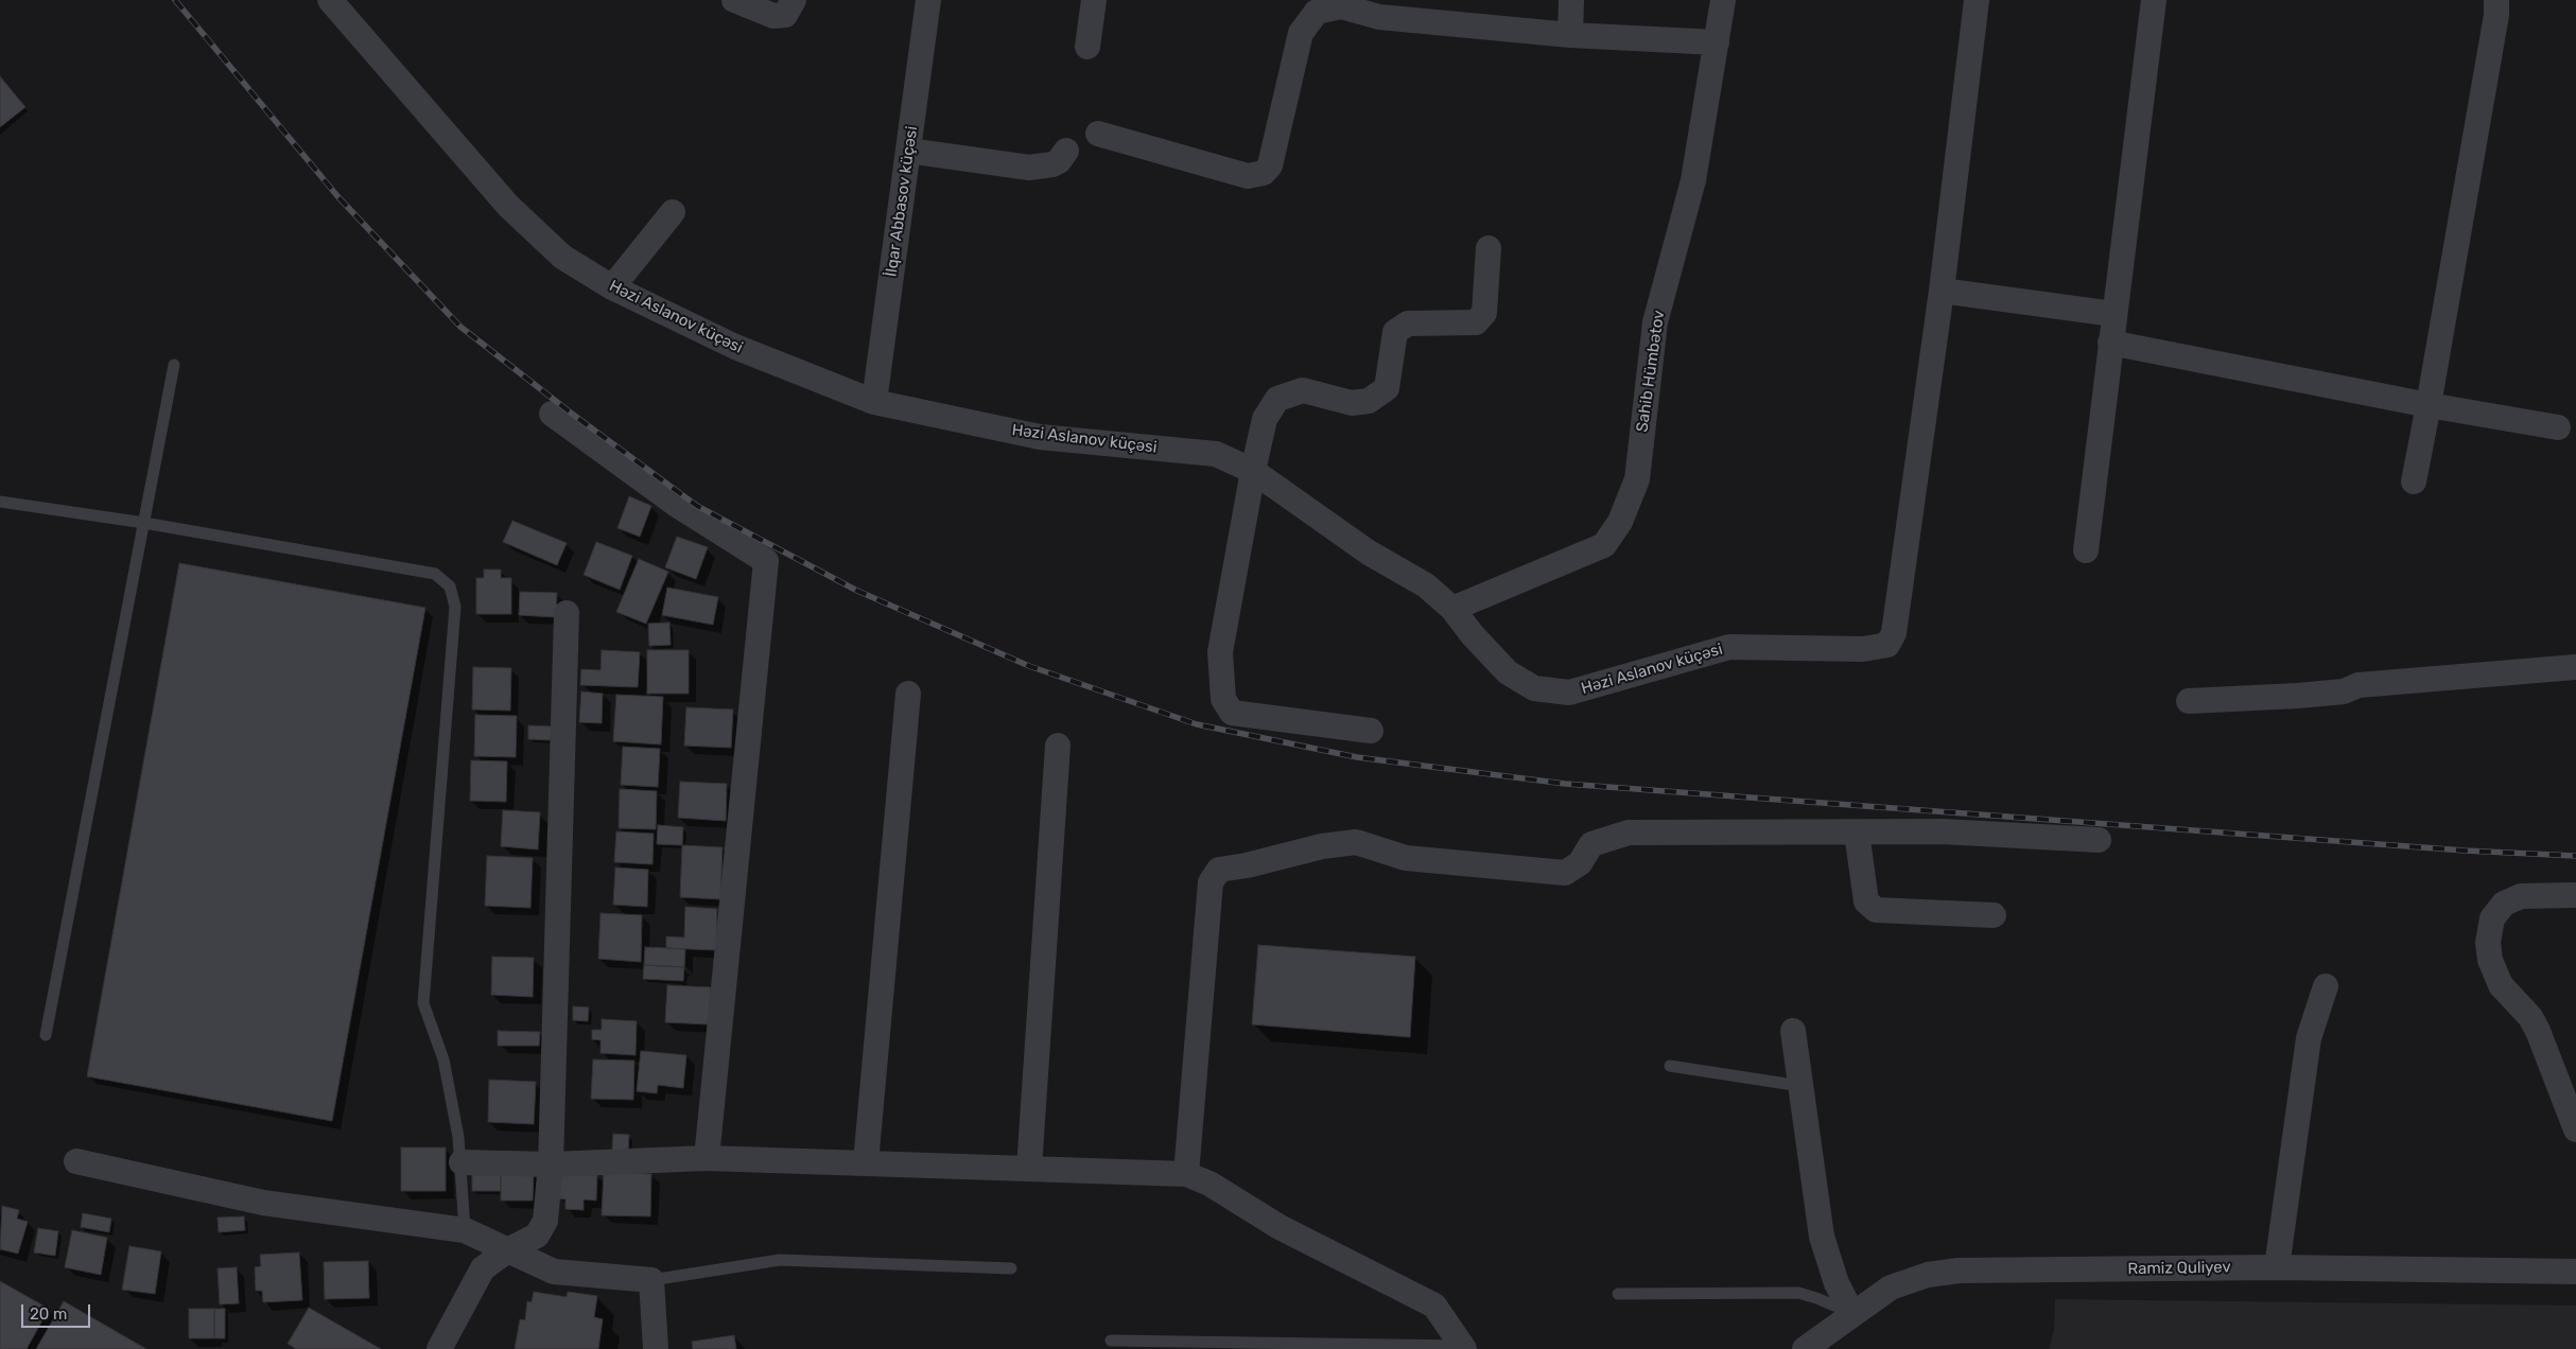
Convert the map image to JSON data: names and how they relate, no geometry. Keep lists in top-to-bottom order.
{
  "streets": {
    "street": [
      "İlqar Abbasov küçəsi",
      "Həzi Aslanov küçəsi",
      "Sahib Hümbətov",
      "Ramiz Quliyev"
    ]
  },
  "crossings": [
    ["İlqar Abbasov küçəsi", "Həzi Aslanov küçəsi"],
    ["Həzi Aslanov küçəsi", "Sahib Hümbətov"]
  ],
  "scale_bar": "20 m"
}
